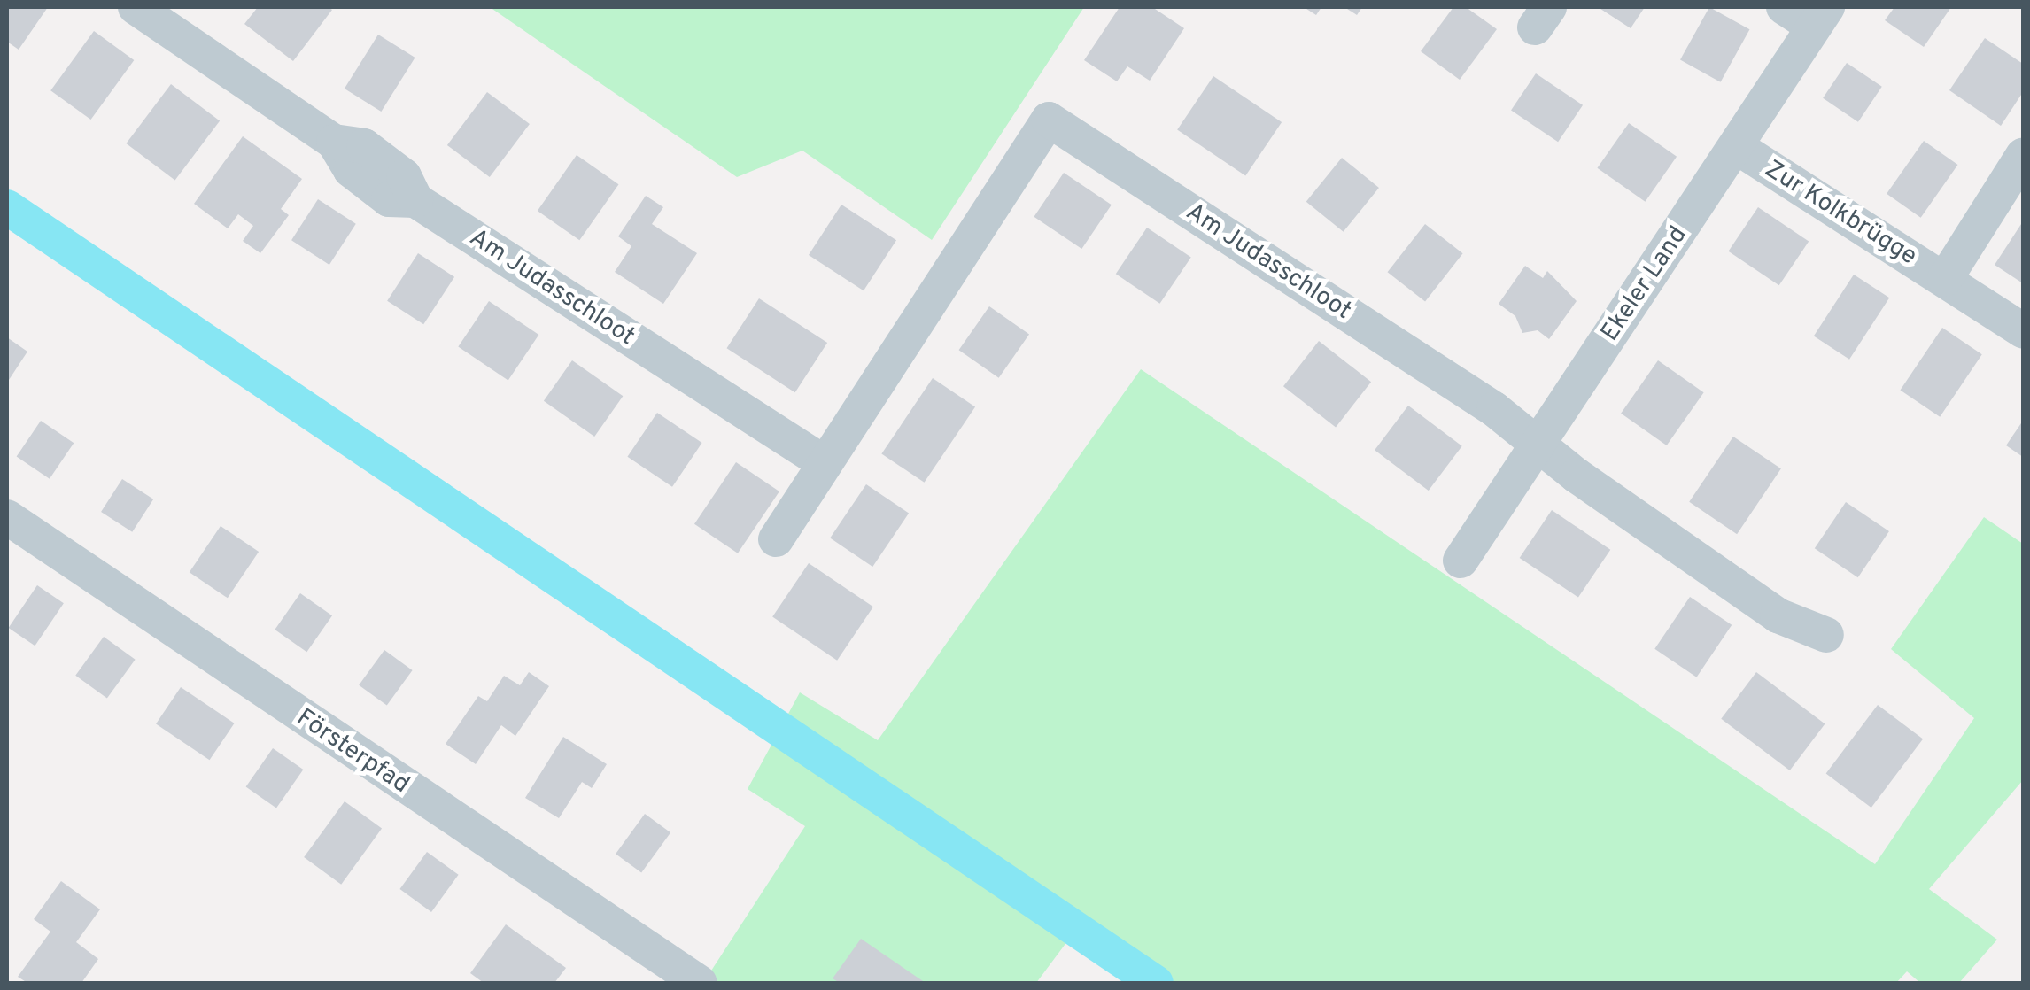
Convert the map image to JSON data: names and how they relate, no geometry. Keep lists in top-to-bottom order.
{
  "streets": {
    "street": [
      "Zur Kolkbrügge",
      "Am Judasschloot",
      "Ekeler Land",
      "Försterpfad"
    ]
  },
  "crossings": [
    ["Zur Kolkbrügge", "Ekeler Land"],
    ["Am Judasschloot", "Ekeler Land"]
  ]
}
